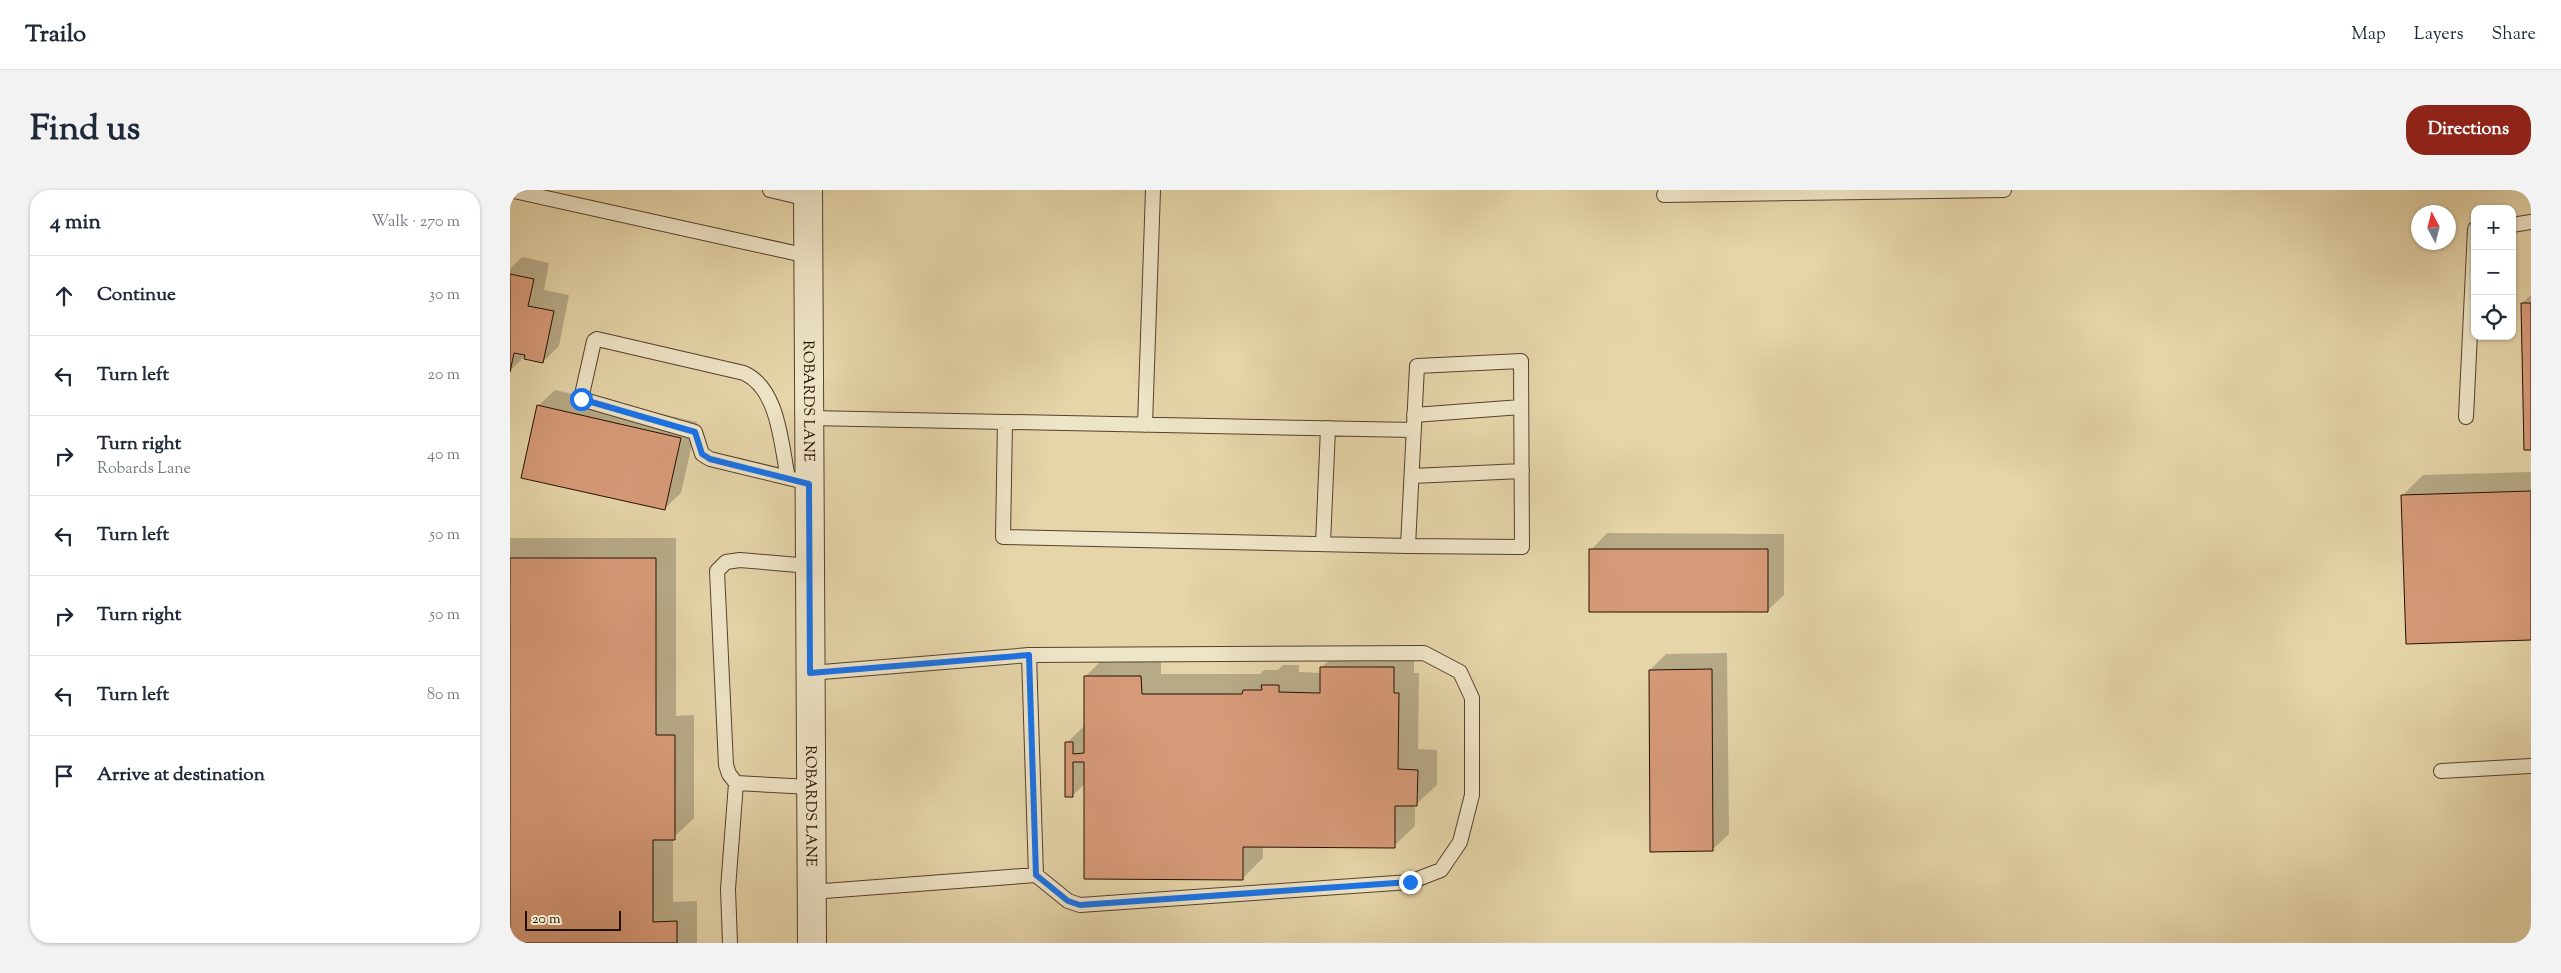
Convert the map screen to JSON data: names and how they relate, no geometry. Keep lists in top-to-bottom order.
{
  "streets": {
    "street": ["ROBARDS LANE"]
  },
  "scale_bar": "20 m",
  "north": "top",
  "page": {
    "header": "Trailo",
    "nav": ["Map", "Layers", "Share"],
    "title": "Find us",
    "buttons": "Directions",
    "heading": ["4 min", "Walk · 270 m"],
    "map_buttons": ["+", "−"],
    "list": [
      ["Continue", "30 m"],
      ["Turn left", "20 m"],
      ["Turn right", "Robards Lane", "40 m"],
      ["Turn left", "50 m"],
      ["Turn right", "50 m"],
      ["Turn left", "80 m"],
      "Arrive at destination"
    ],
    "scale": "20 m"
  }
}
